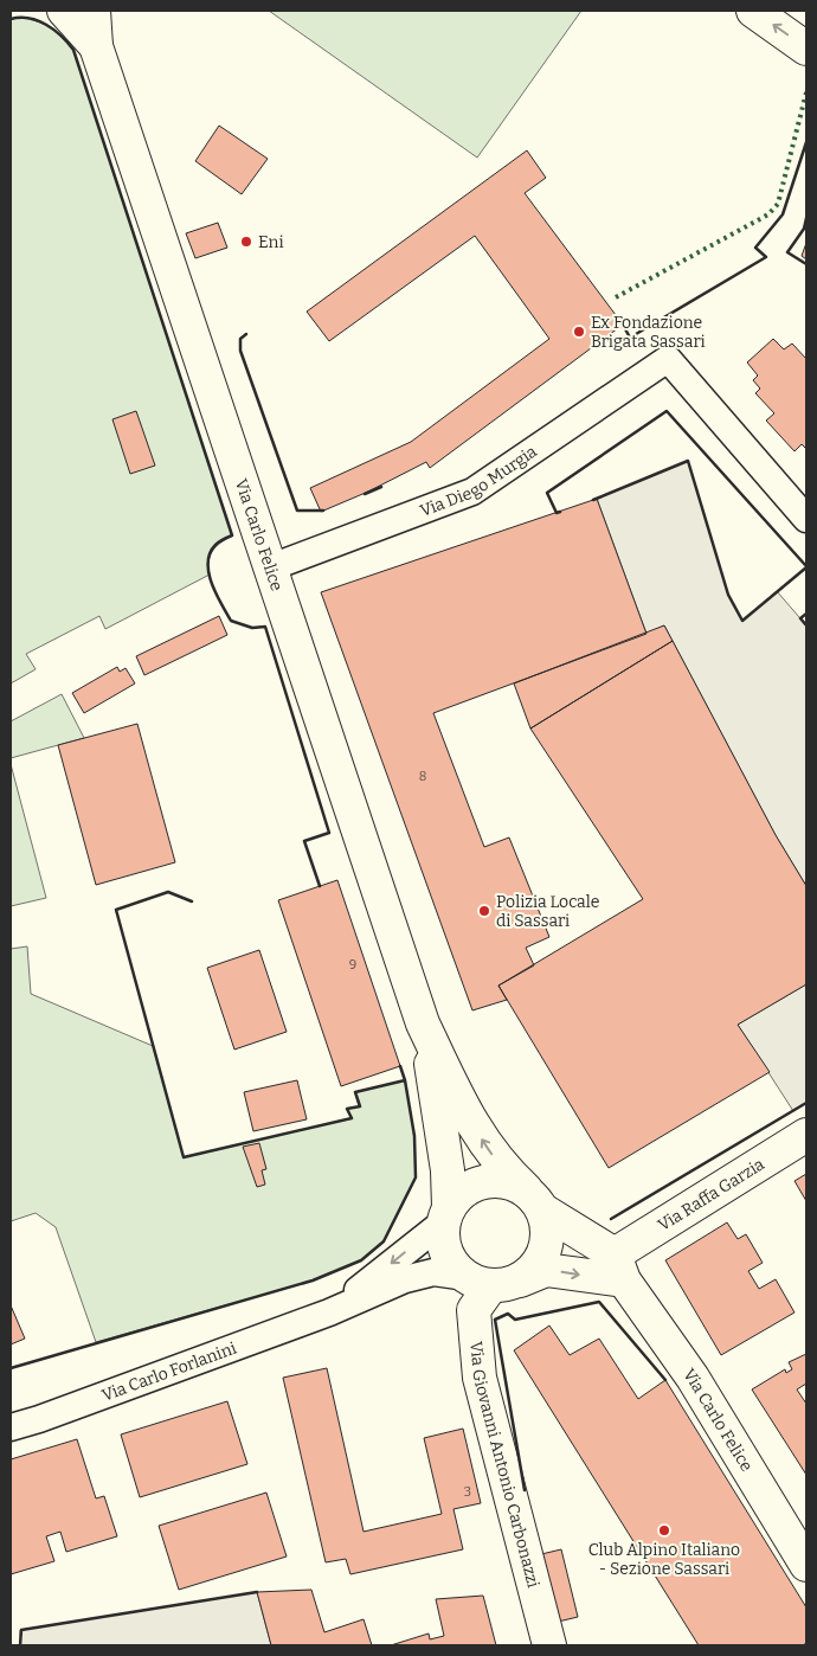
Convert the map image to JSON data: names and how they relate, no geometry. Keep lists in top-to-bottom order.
{
  "streets": {
    "main road": ["Via Carlo Felice", "Via Raffa Garzia", "Via Giovanni Antonio Carbonazzi"],
    "street": ["Via Diego Murgia", "Via Carlo Forlanini"]
  },
  "crossings": [
    ["Via Diego Murgia", "Via Carlo Felice"],
    ["Via Carlo Felice", "Via Raffa Garzia"],
    ["Via Carlo Felice", "Via Carlo Forlanini"],
    ["Via Carlo Felice", "Via Giovanni Antonio Carbonazzi"],
    ["Via Carlo Forlanini", "Via Giovanni Antonio Carbonazzi"]
  ],
  "places": [
    "Eni",
    "Ex Fondazione Brigata Sassari",
    "Polizia Locale di Sassari",
    "Club Alpino Italiano - Sezione Sassari"
  ],
  "house_numbers": ["8", "9", "3"]
}
